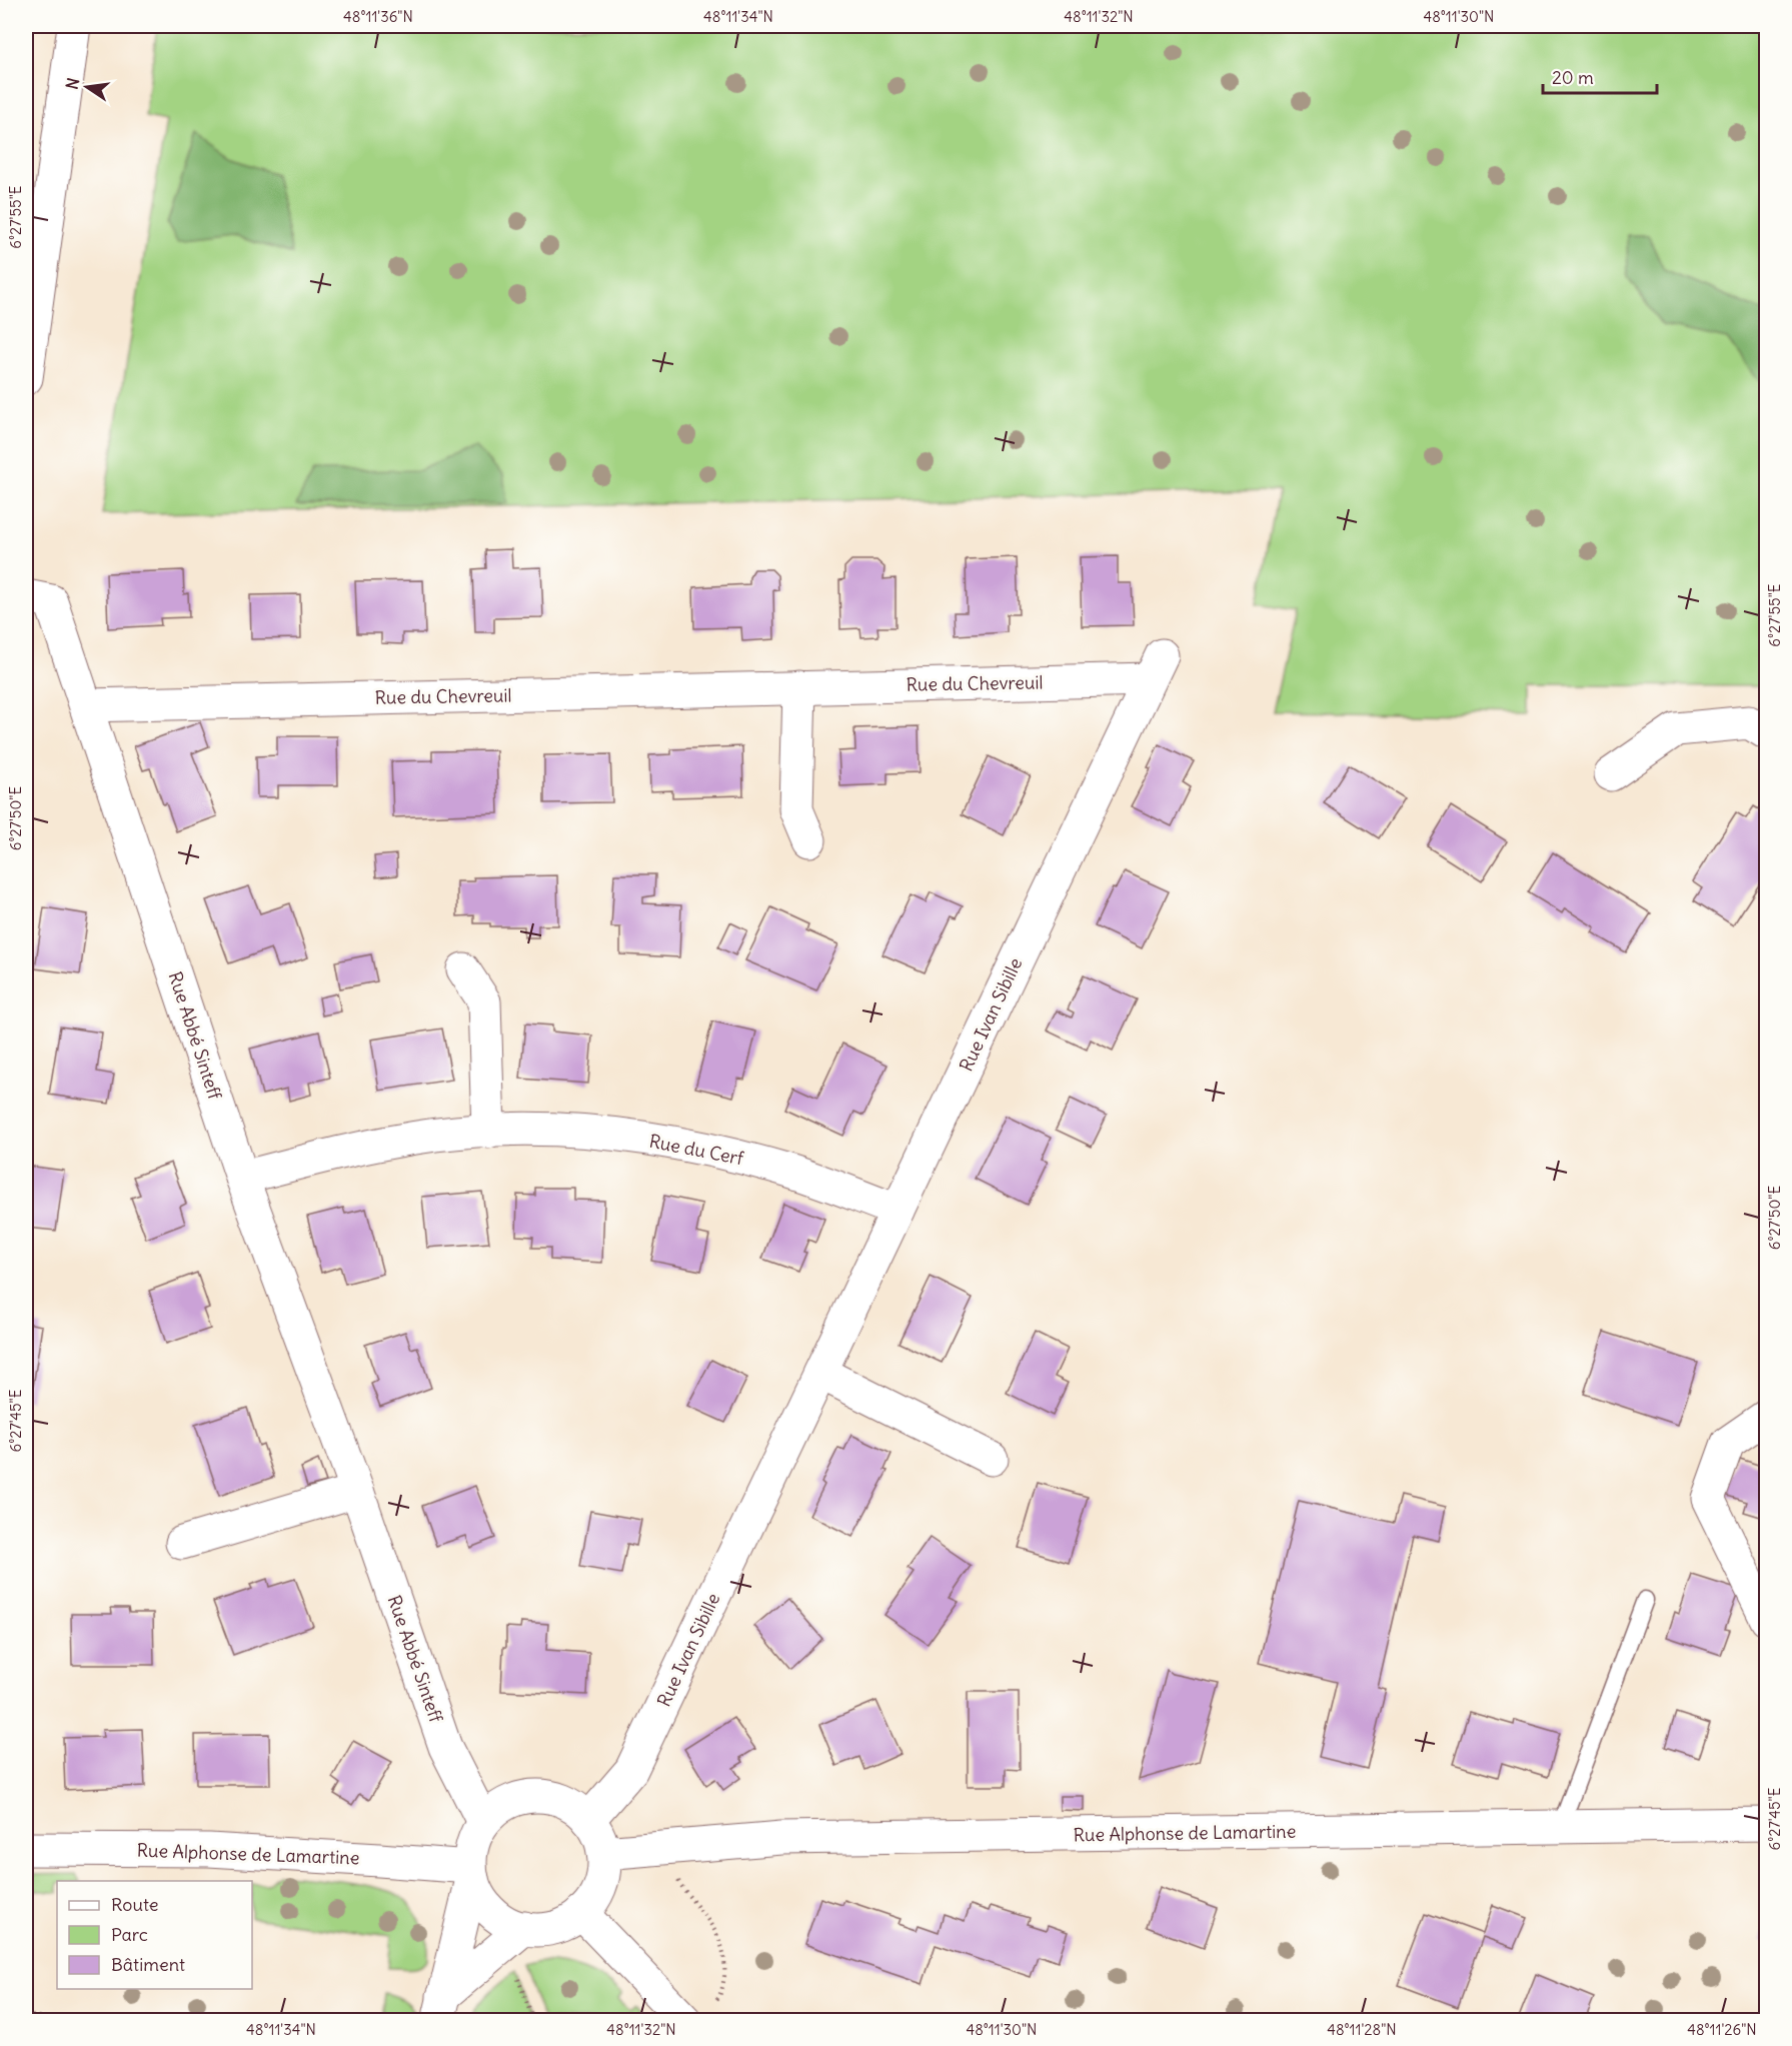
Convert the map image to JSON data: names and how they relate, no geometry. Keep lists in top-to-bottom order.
{
  "streets": {
    "street": [
      "Rue du Chevreuil",
      "Rue Ivan Sibille",
      "Rue Abbé Sinteff",
      "Rue du Cerf",
      "Rue Alphonse de Lamartine"
    ]
  },
  "crossings": [
    ["Rue du Chevreuil", "Rue Ivan Sibille"],
    ["Rue du Chevreuil", "Rue Abbé Sinteff"],
    ["Rue Ivan Sibille", "Rue Abbé Sinteff"],
    ["Rue Ivan Sibille", "Rue du Cerf"],
    ["Rue Ivan Sibille", "Rue Alphonse de Lamartine"],
    ["Rue Abbé Sinteff", "Rue du Cerf"],
    ["Rue Abbé Sinteff", "Rue Alphonse de Lamartine"]
  ],
  "legend": ["Route", "Parc", "Bâtiment"],
  "scale_bar": "20 m",
  "north": "left",
  "coordinates": [
    "48°11'36\"N",
    "48°11'34\"N",
    "48°11'32\"N",
    "48°11'30\"N",
    "6°27'55\"E",
    "6°27'50\"E",
    "6°27'45\"E",
    "48°11'28\"N",
    "48°11'26\"N"
  ]
}
